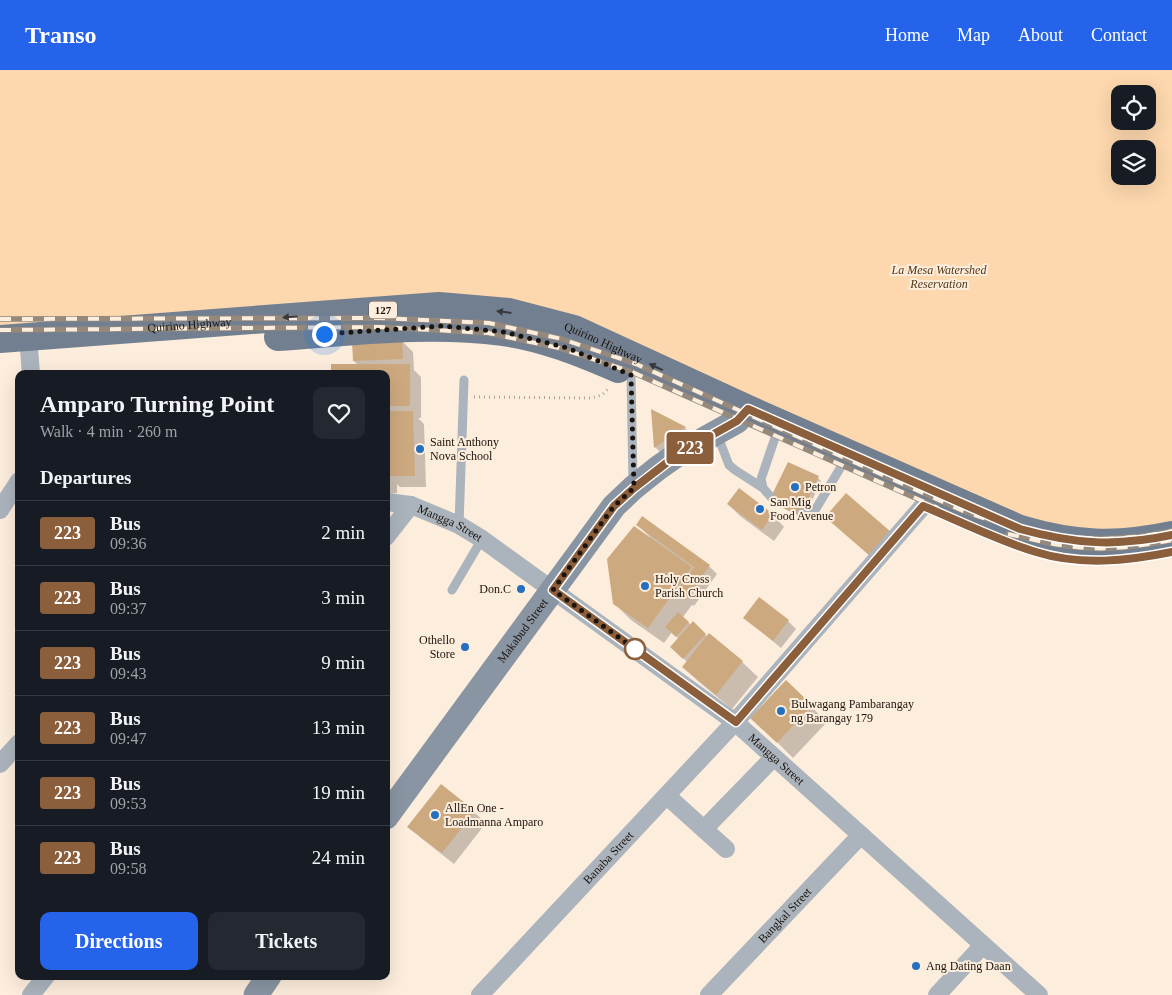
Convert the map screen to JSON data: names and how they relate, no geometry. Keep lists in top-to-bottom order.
{
  "streets": {
    "main road": ["127", "Quirino Highway"],
    "street": [
      "Mangga Street",
      "Makabud Street",
      "Banaba Street",
      "Bangkal Street"
    ]
  },
  "crossings": [
    ["Quirino Highway", "Makabud Street"],
    ["Quirino Highway", "Banaba Street"],
    ["Mangga Street", "Makabud Street"],
    ["Mangga Street", "Banaba Street"],
    ["Mangga Street", "Bangkal Street"]
  ],
  "parks": ["La Mesa Watershed Reservation"],
  "places": [
    "Saint Anthony Nova School",
    "Petron",
    "San Mig Food Avenue",
    "Holy Cross Parish Church",
    "Don.C",
    "Othello Store",
    "Bulwagang Pambarangay ng Barangay 179",
    "AllEn One - Loadmanna Amparo",
    "Ang Dating Daan"
  ],
  "lines": ["bus line 223"],
  "page": {
    "header": "Transo",
    "nav": [
      "Home",
      "Map",
      "About",
      "Contact"
    ],
    "on_map": "223",
    "heading": [
      ["Amparo Turning Point", "Walk · 4 min · 260 m"],
      "Departures"
    ],
    "list": [
      {
        "mark": "223",
        "name": "Bus",
        "note": "09:36",
        "value": "2 min"
      },
      {
        "mark": "223",
        "name": "Bus",
        "note": "09:37",
        "value": "3 min"
      },
      {
        "mark": "223",
        "name": "Bus",
        "note": "09:43",
        "value": "9 min"
      },
      {
        "mark": "223",
        "name": "Bus",
        "note": "09:47",
        "value": "13 min"
      },
      {
        "mark": "223",
        "name": "Bus",
        "note": "09:53",
        "value": "19 min"
      },
      {
        "mark": "223",
        "name": "Bus",
        "note": "09:58",
        "value": "24 min"
      }
    ],
    "buttons": ["Directions", "Tickets"]
  }
}
